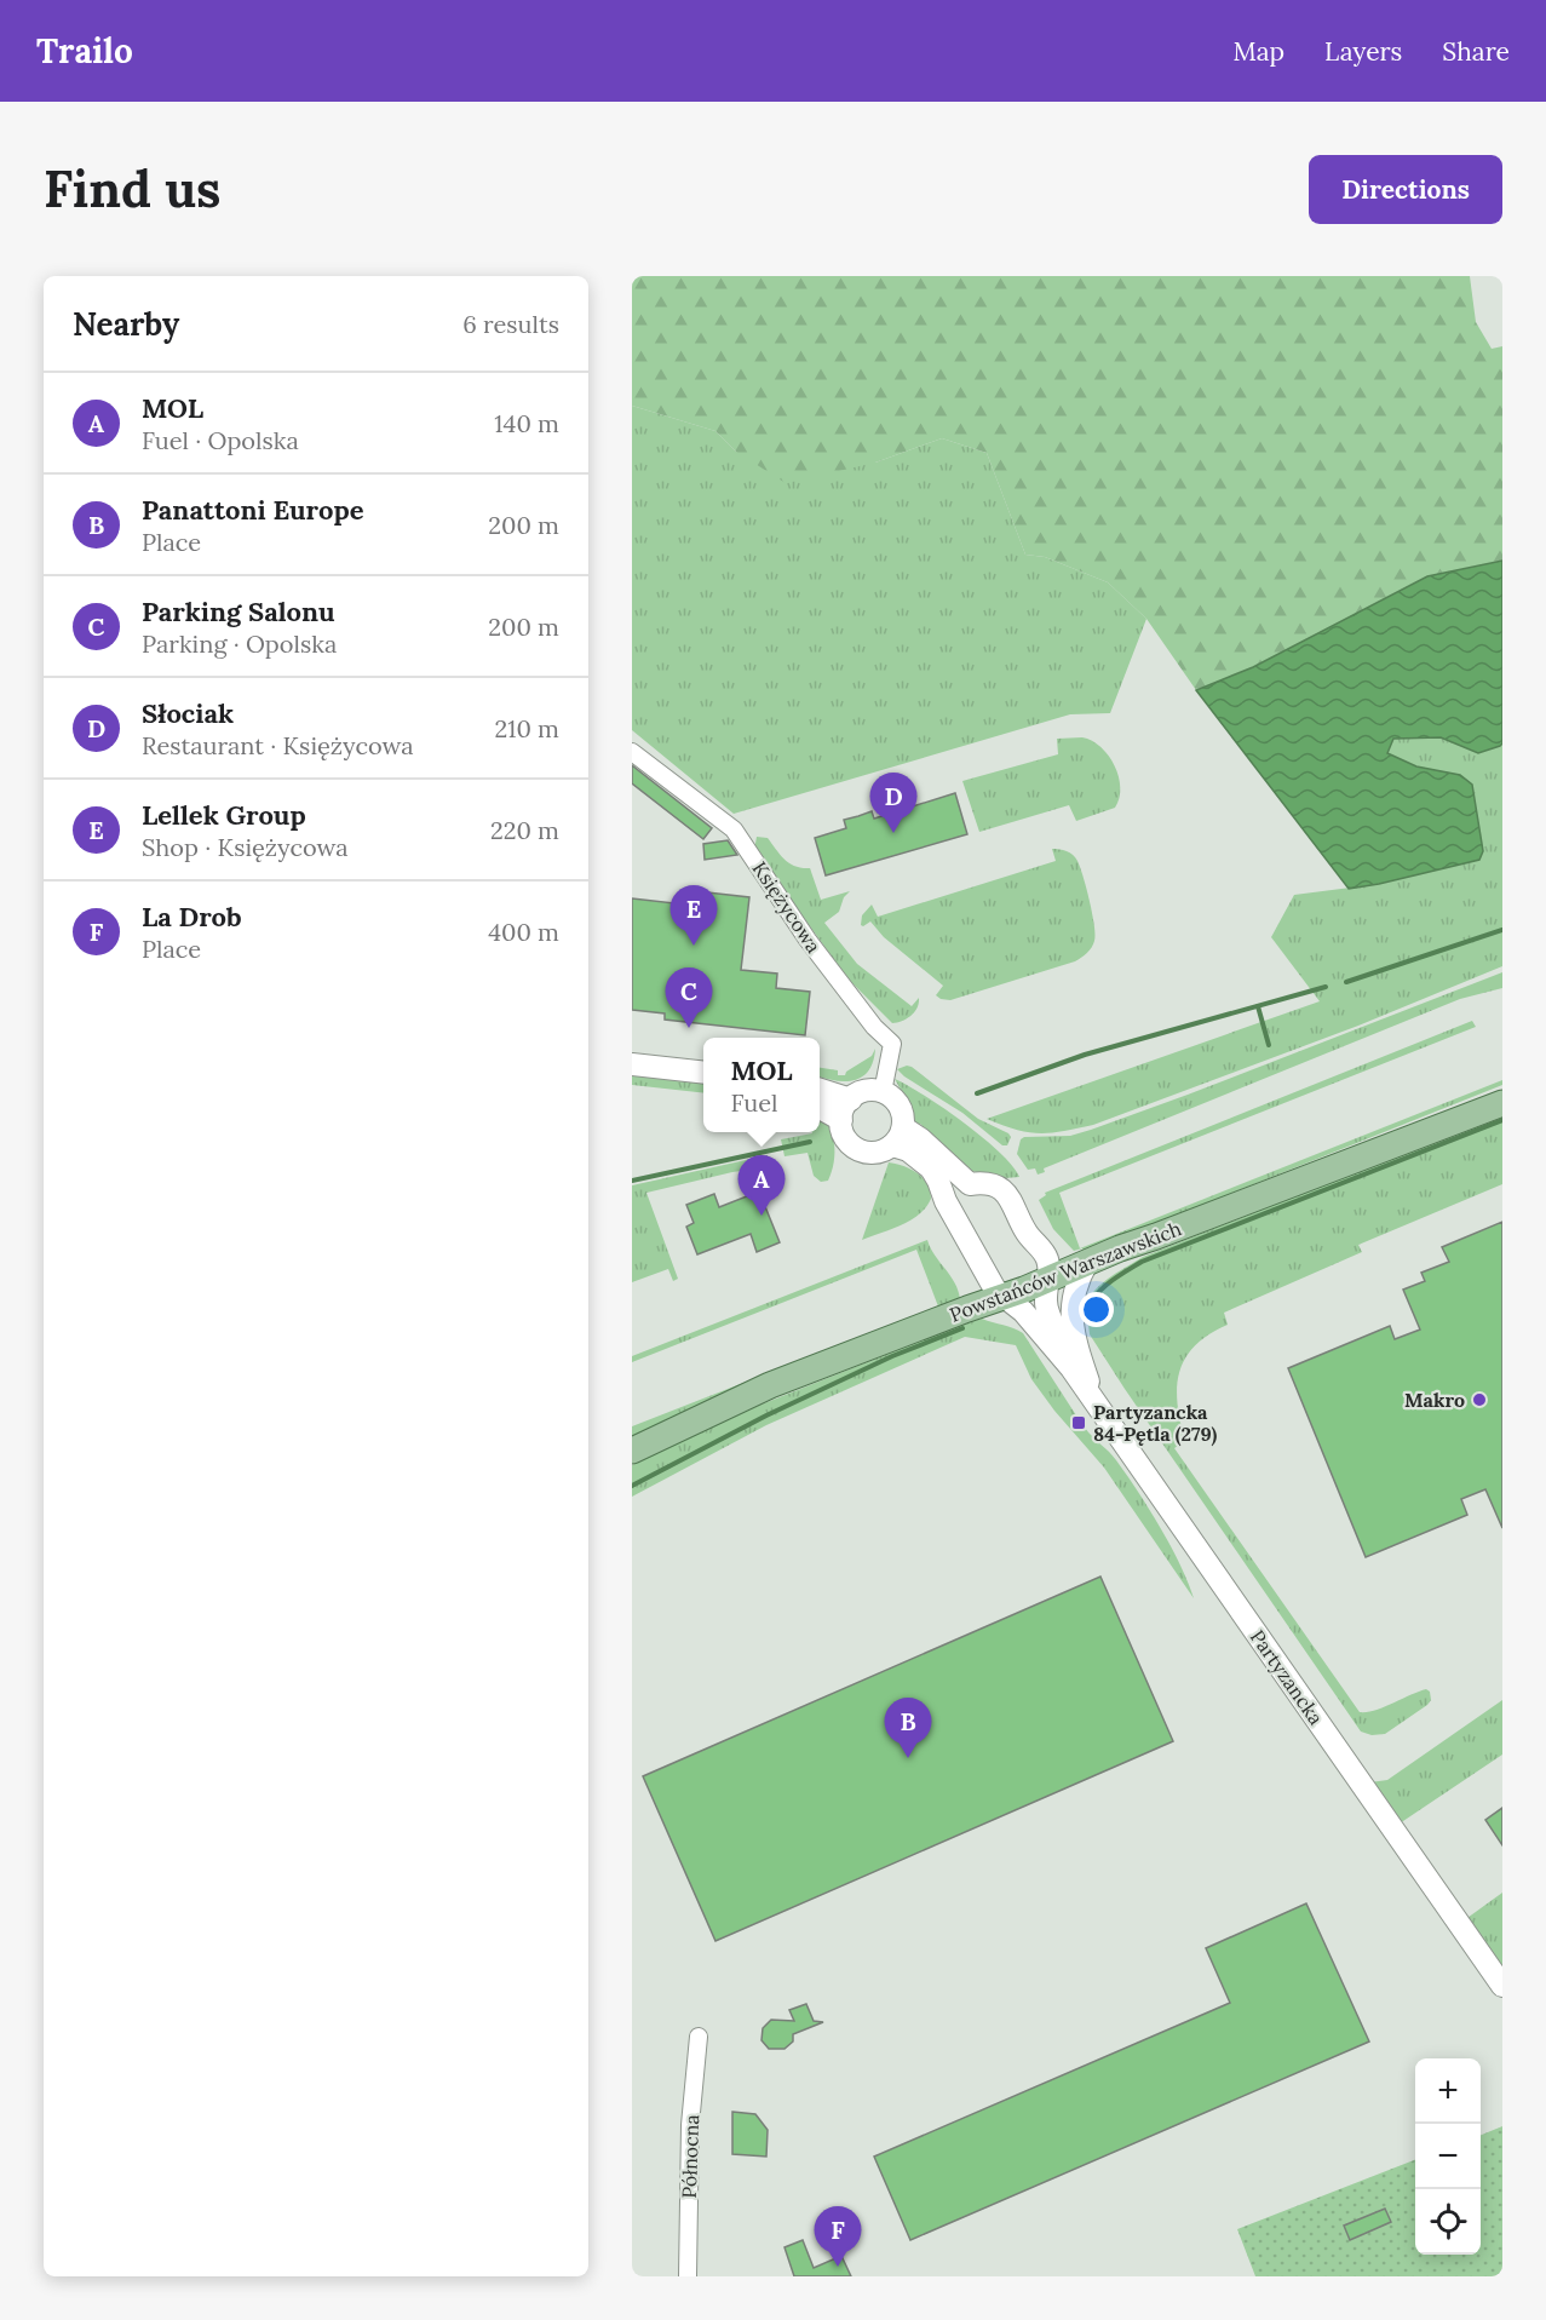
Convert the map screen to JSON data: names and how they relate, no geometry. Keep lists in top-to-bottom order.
{
  "streets": {
    "main road": ["Powstańców Warszawskich", "Partyzancka"],
    "street": ["Księżycowa", "Północna"]
  },
  "crossings": [
    ["Księżycowa", "Partyzancka"],
    ["Powstańców Warszawskich", "Partyzancka"]
  ],
  "places": {
    "other": ["Makro"],
    "transit": ["Partyzancka 84-Pętla (279)"]
  },
  "page": {
    "header": "Trailo",
    "nav": ["Map", "Layers", "Share"],
    "buttons": "Directions",
    "title": "Find us",
    "heading": ["Nearby", "6 results"],
    "list": [
      {
        "mark": "A",
        "name": "MOL",
        "note": "Fuel · Opolska",
        "value": "140 m"
      },
      {
        "mark": "B",
        "name": "Panattoni Europe",
        "note": "Place",
        "value": "200 m"
      },
      {
        "mark": "C",
        "name": "Parking Salonu",
        "note": "Parking · Opolska",
        "value": "200 m"
      },
      {
        "mark": "D",
        "name": "Słociak",
        "note": "Restaurant · Księżycowa",
        "value": "210 m"
      },
      {
        "mark": "E",
        "name": "Lellek Group",
        "note": "Shop · Księżycowa",
        "value": "220 m"
      },
      {
        "mark": "F",
        "name": "La Drob",
        "note": "Place",
        "value": "400 m"
      }
    ],
    "pins": [
      "D",
      "E",
      "C",
      "A",
      "B",
      "F"
    ],
    "popup": ["MOL", "Fuel"],
    "map_buttons": ["+", "−"]
  }
}
